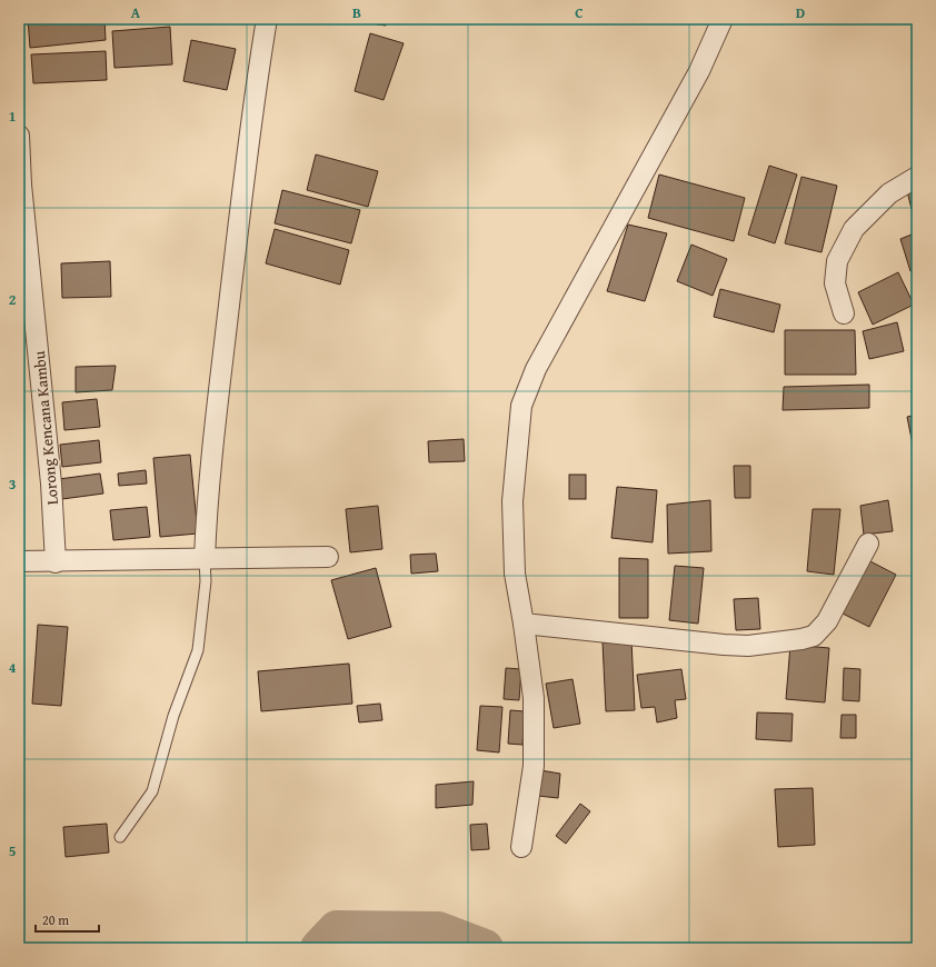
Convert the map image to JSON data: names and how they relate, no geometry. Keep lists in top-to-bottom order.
{
  "streets": {
    "street": ["Lorong Kencana Kambu"]
  },
  "scale_bar": "20 m",
  "grid": {
    "columns": [
      "A",
      "B",
      "C",
      "D"
    ],
    "rows": [
      "1",
      "2",
      "3",
      "4",
      "5"
    ]
  }
}
